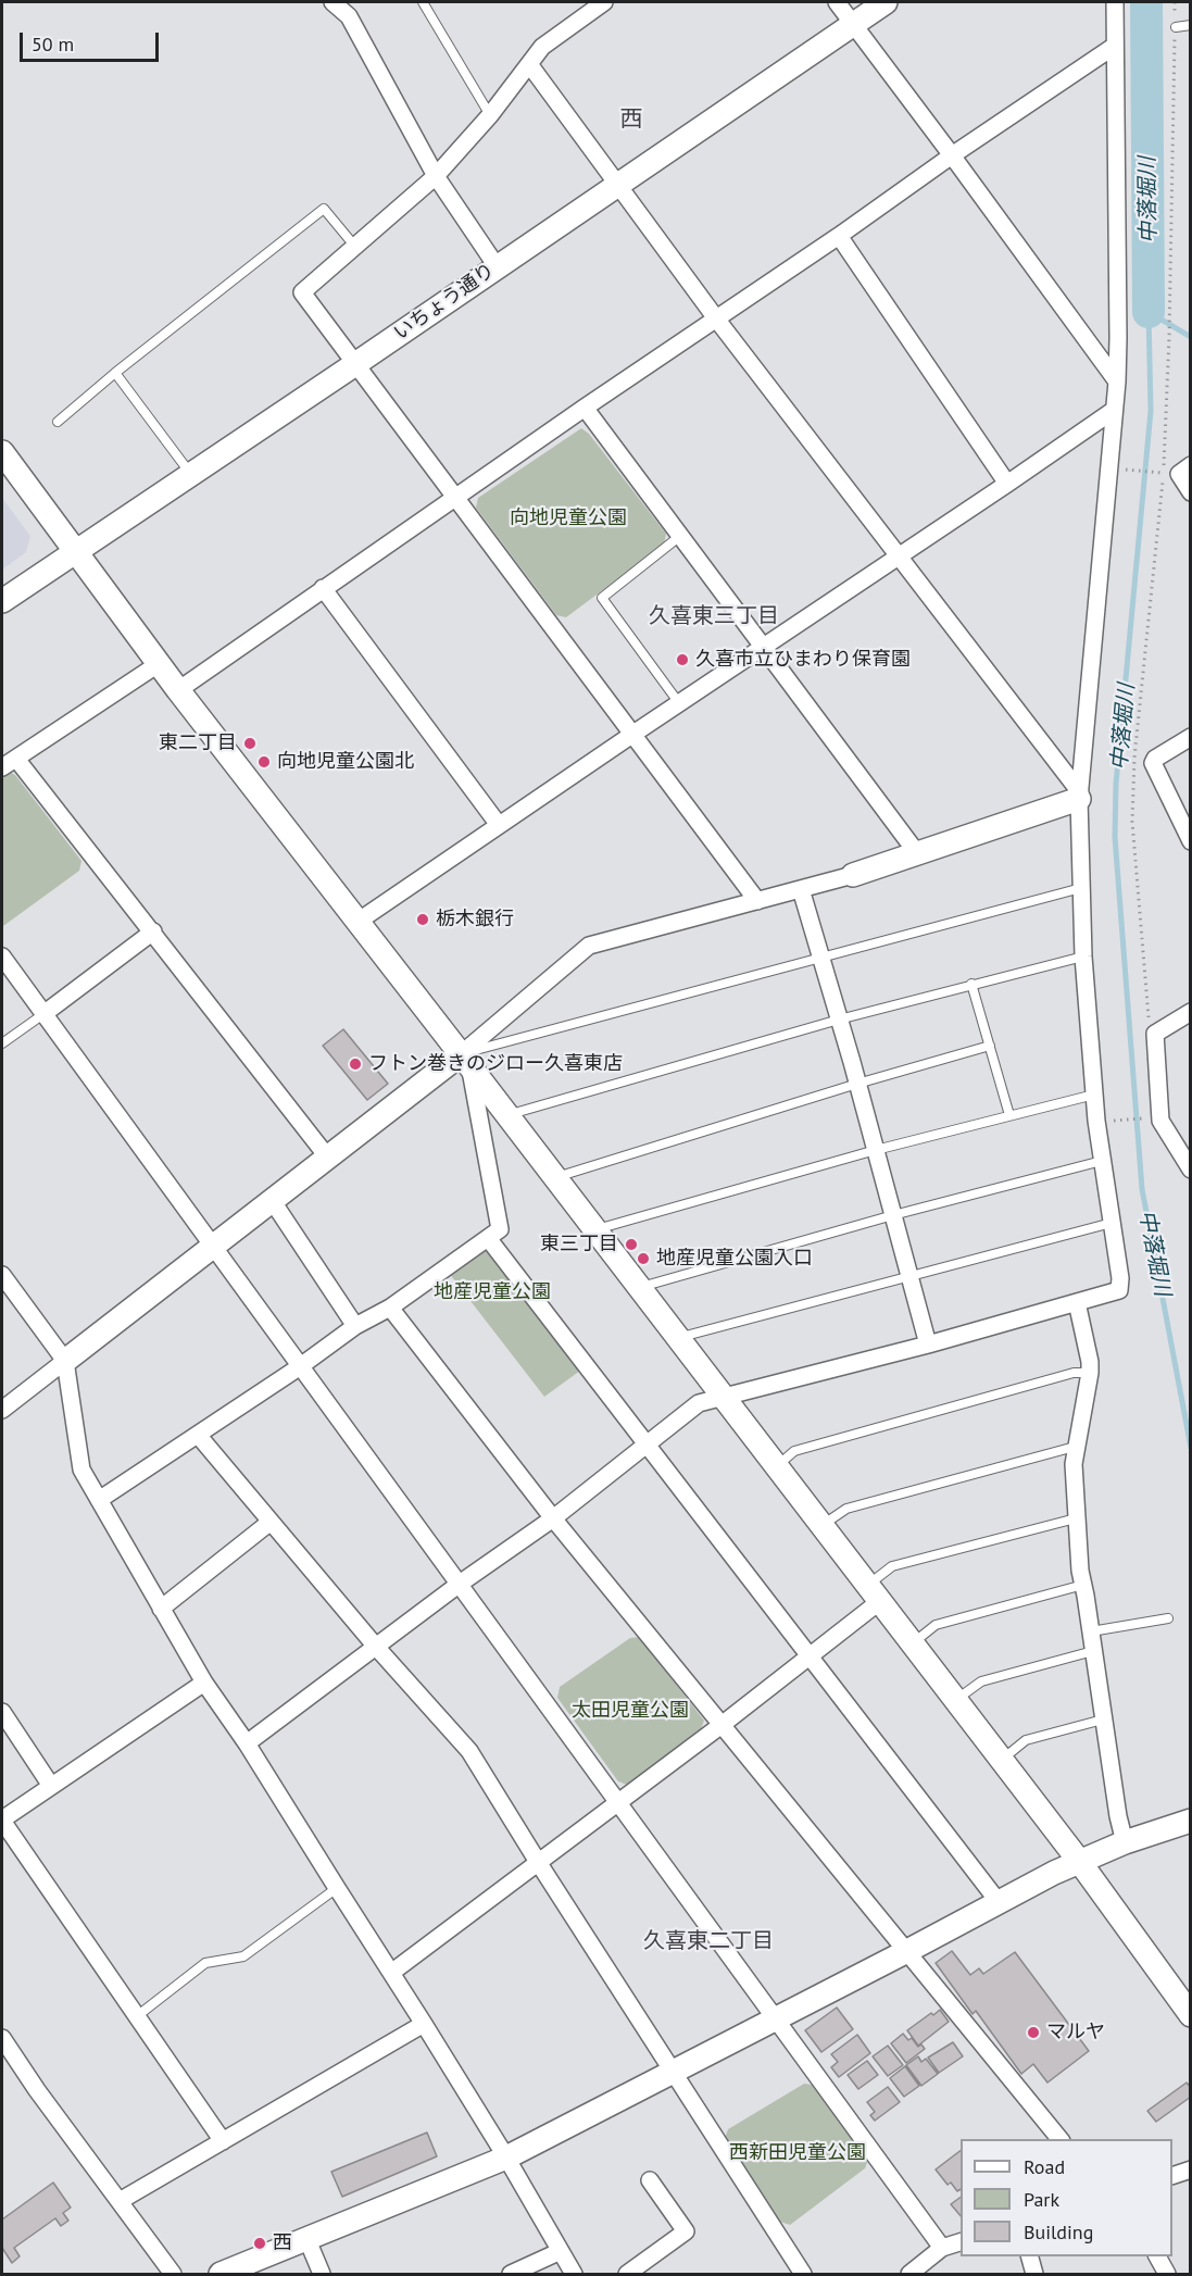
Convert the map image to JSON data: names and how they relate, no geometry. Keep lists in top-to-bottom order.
{
  "streets": {
    "street": ["いちょう通り"]
  },
  "districts": ["西", "久喜東三丁目", "久喜東二丁目"],
  "water": ["中落堀川"],
  "parks": [
    "向地児童公園",
    "地産児童公園",
    "太田児童公園",
    "西新田児童公園"
  ],
  "places": [
    "久喜市立ひまわり保育園",
    "東二丁目",
    "向地児童公園北",
    "栃木銀行",
    "フトン巻きのジロー久喜東店",
    "東三丁目",
    "地産児童公園入口",
    "マルヤ",
    "西"
  ],
  "legend": ["Road", "Park", "Building"],
  "scale_bar": "50 m"
}
